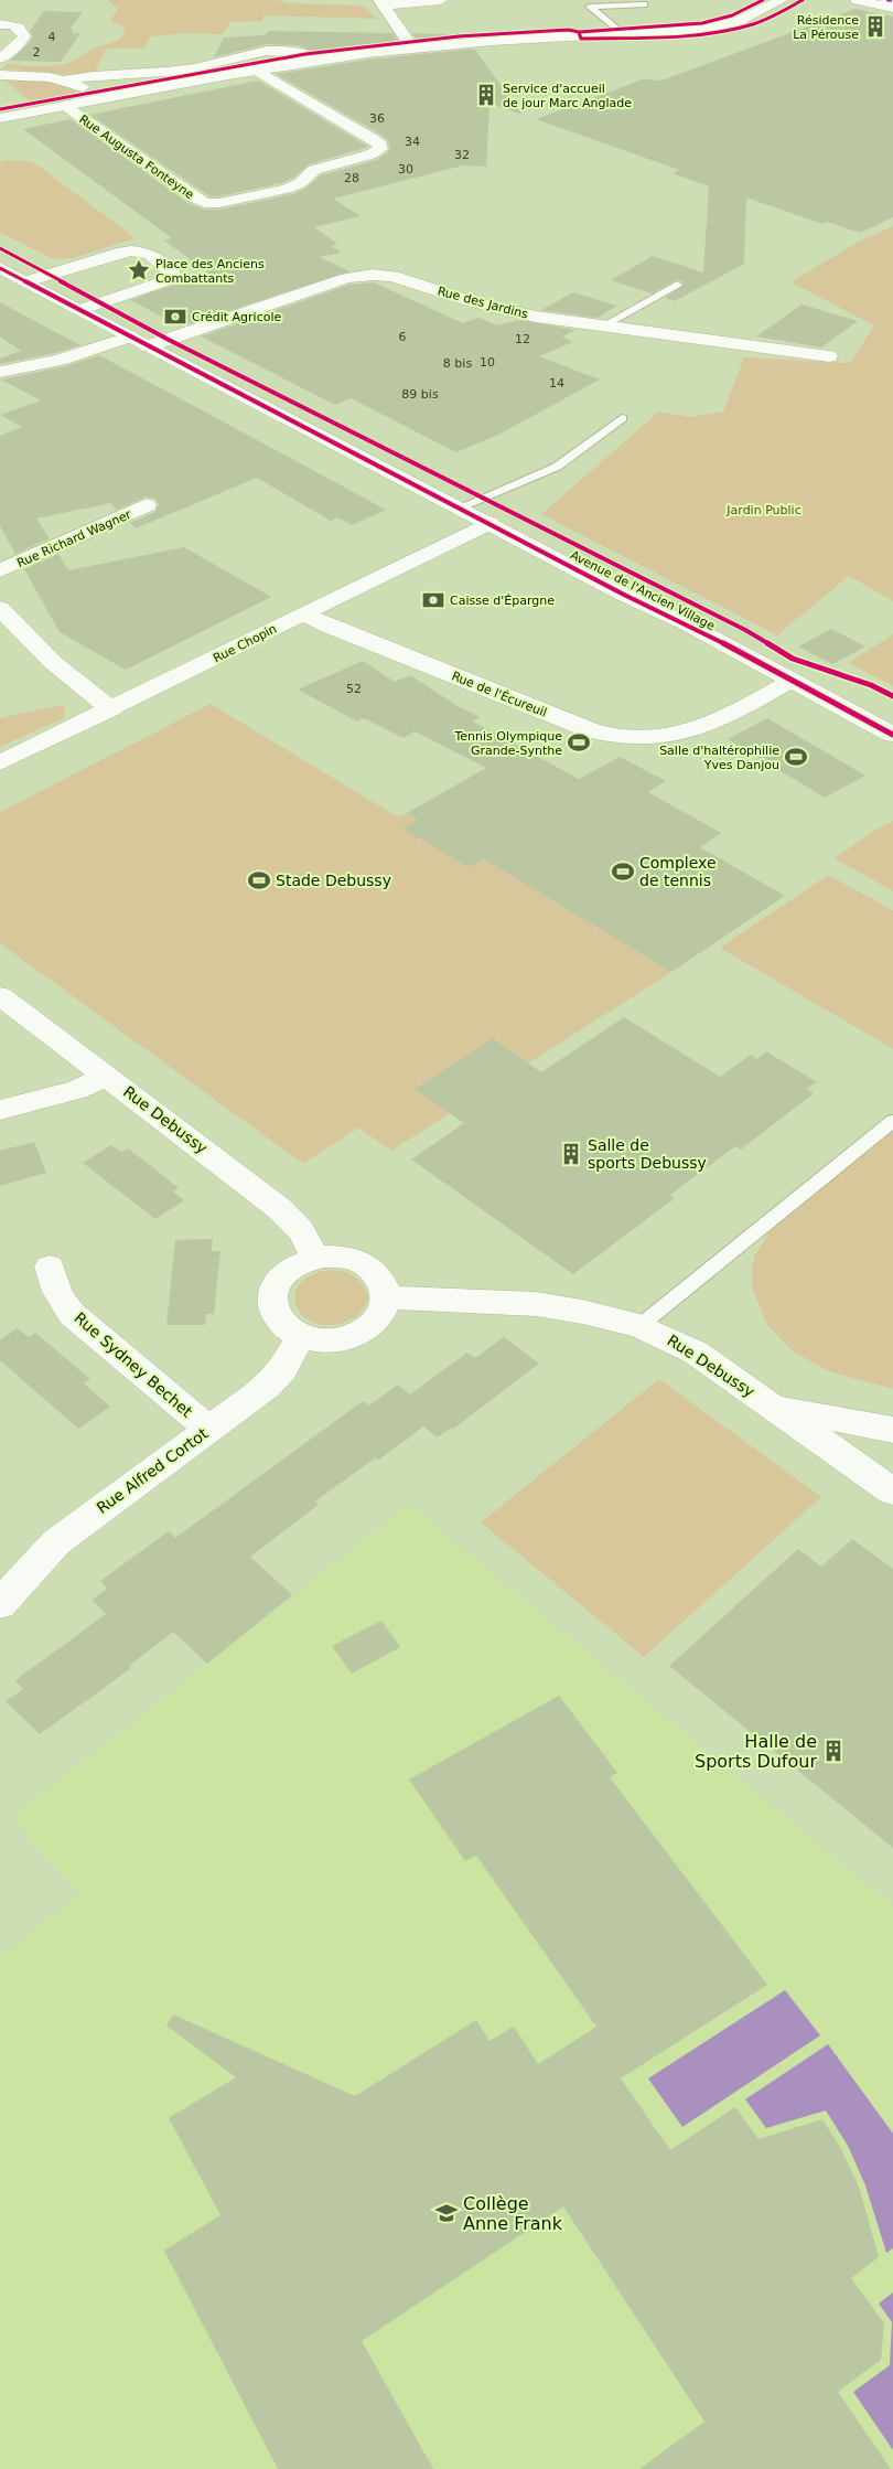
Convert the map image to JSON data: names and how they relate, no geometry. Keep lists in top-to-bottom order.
{
  "streets": {
    "street": [
      "Rue Augusta Fonteyne",
      "Rue des Jardins",
      "Rue Richard Wagner",
      "Avenue de l'Ancien Village",
      "Rue Chopin",
      "Rue de l'Écureuil",
      "Rue Debussy",
      "Rue Sydney Bechet",
      "Rue Alfred Cortot"
    ]
  },
  "crossings": [
    ["Rue des Jardins", "Avenue de l'Ancien Village"],
    ["Avenue de l'Ancien Village", "Rue Chopin"],
    ["Avenue de l'Ancien Village", "Rue de l'Écureuil"],
    ["Rue Chopin", "Rue de l'Écureuil"],
    ["Rue Debussy", "Rue Alfred Cortot"],
    ["Rue Sydney Bechet", "Rue Alfred Cortot"]
  ],
  "parks": ["Jardin Public"],
  "places": {
    "building": [
      "Résidence La Pérouse",
      "Service d'accueil de jour Marc Anglade",
      "Salle de sports Debussy",
      "Halle de Sports Dufour"
    ],
    "place": ["Place des Anciens Combattants"],
    "bank": ["Crédit Agricole", "Caisse d'Épargne"],
    "sports": [
      "Tennis Olympique Grande-Synthe",
      "Salle d'haltérophilie Yves Danjou",
      "Complexe de tennis",
      "Stade Debussy"
    ],
    "school or university": ["Collège Anne Frank"]
  },
  "house_numbers": [
    "4",
    "2",
    "36",
    "34",
    "32",
    "30",
    "28",
    "6",
    "12",
    "10",
    "8 bis",
    "14",
    "89 bis",
    "52"
  ]
}
